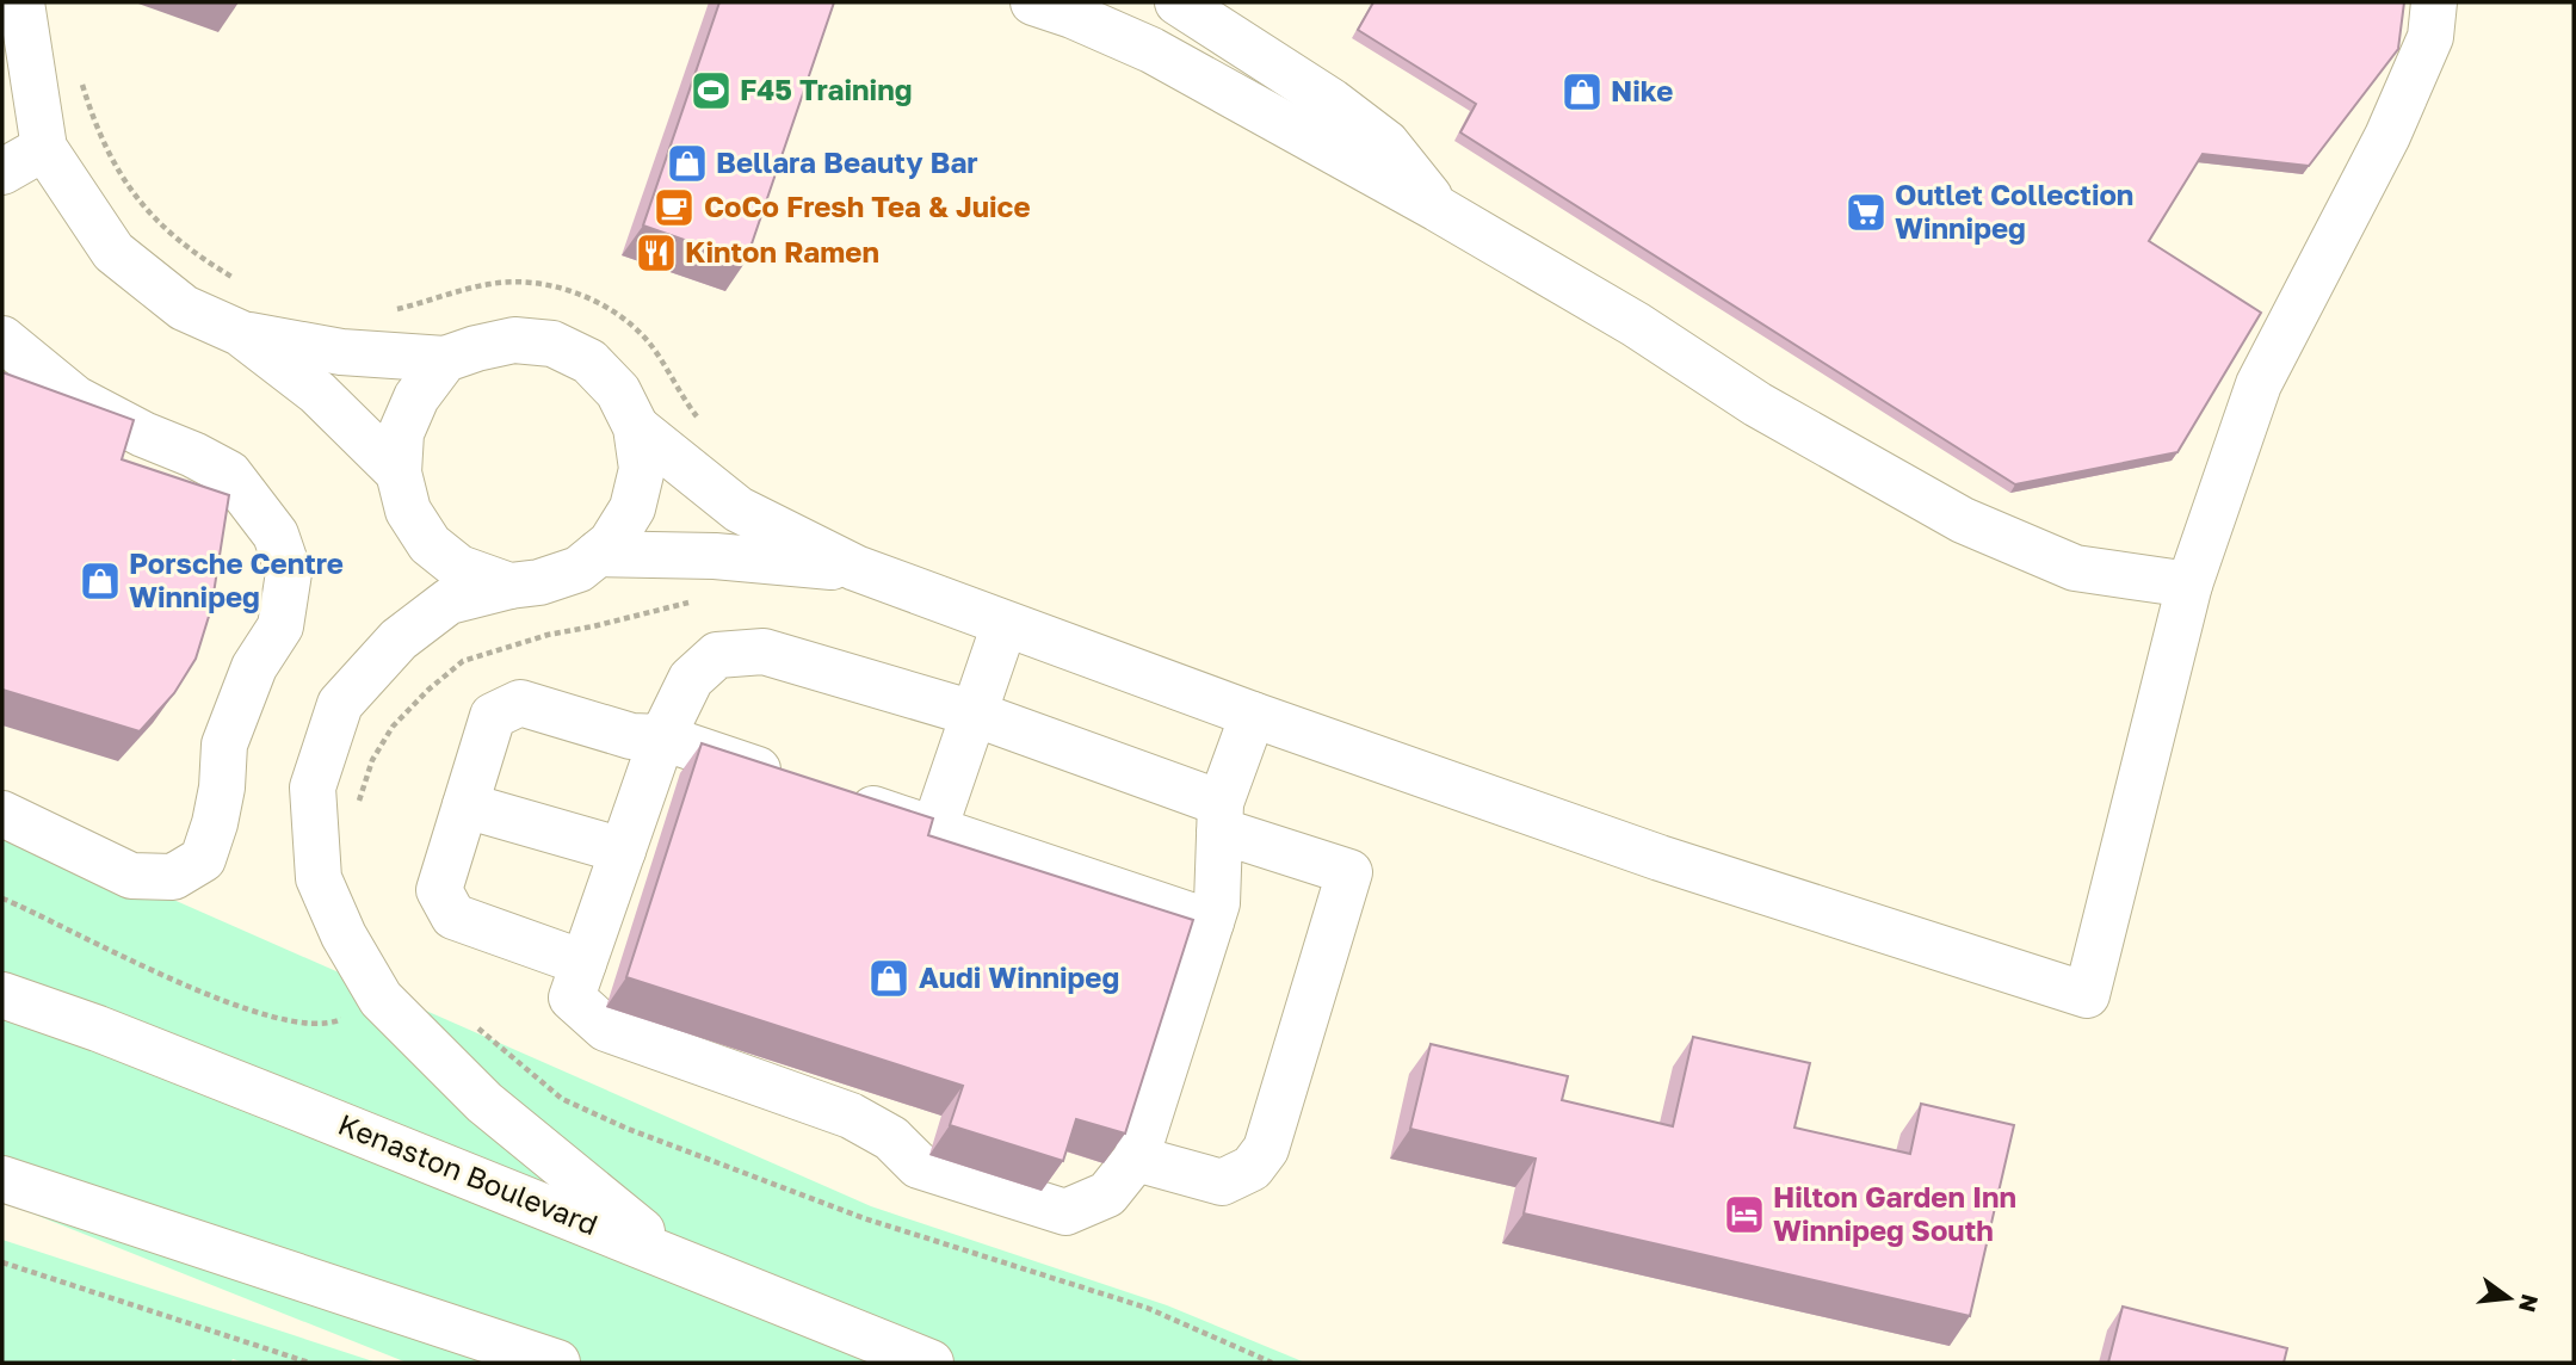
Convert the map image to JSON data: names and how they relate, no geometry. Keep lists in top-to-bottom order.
{
  "streets": {
    "main road": ["Kenaston Boulevard"]
  },
  "places": {
    "sports": ["F45 Training"],
    "shop": [
      "Nike",
      "Bellara Beauty Bar",
      "Porsche Centre Winnipeg",
      "Audi Winnipeg"
    ],
    "cafe": ["CoCo Fresh Tea & Juice"],
    "supermarket": ["Outlet Collection Winnipeg"],
    "restaurant": ["Kinton Ramen"],
    "hotel": ["Hilton Garden Inn Winnipeg South"]
  },
  "north": "right"
}
